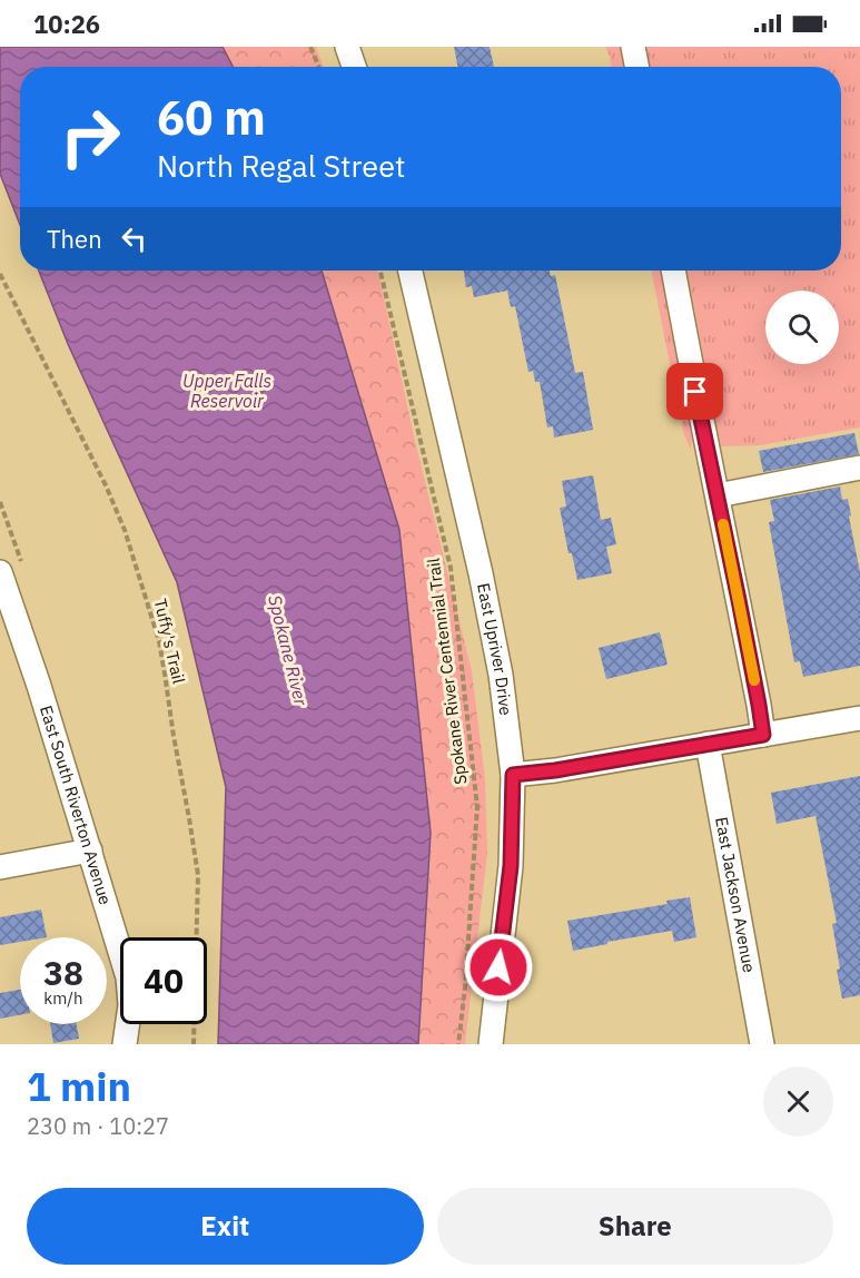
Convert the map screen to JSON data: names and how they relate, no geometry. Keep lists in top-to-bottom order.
{
  "streets": {
    "street": ["East Upriver Drive", "East South Riverton Avenue", "East Jackson Avenue"],
    "path": ["Tuffy's Trail", "Spokane River Centennial Trail"]
  },
  "water": ["Upper Falls Reservoir", "Spokane River"],
  "page": {
    "status": "10:26",
    "turn": ["60 m", "North Regal Street"],
    "then": "Then",
    "speed": "38 km/h",
    "limit": "40",
    "heading": ["1 min", "230 m · 10:27"],
    "buttons": ["Exit", "Share"]
  }
}
